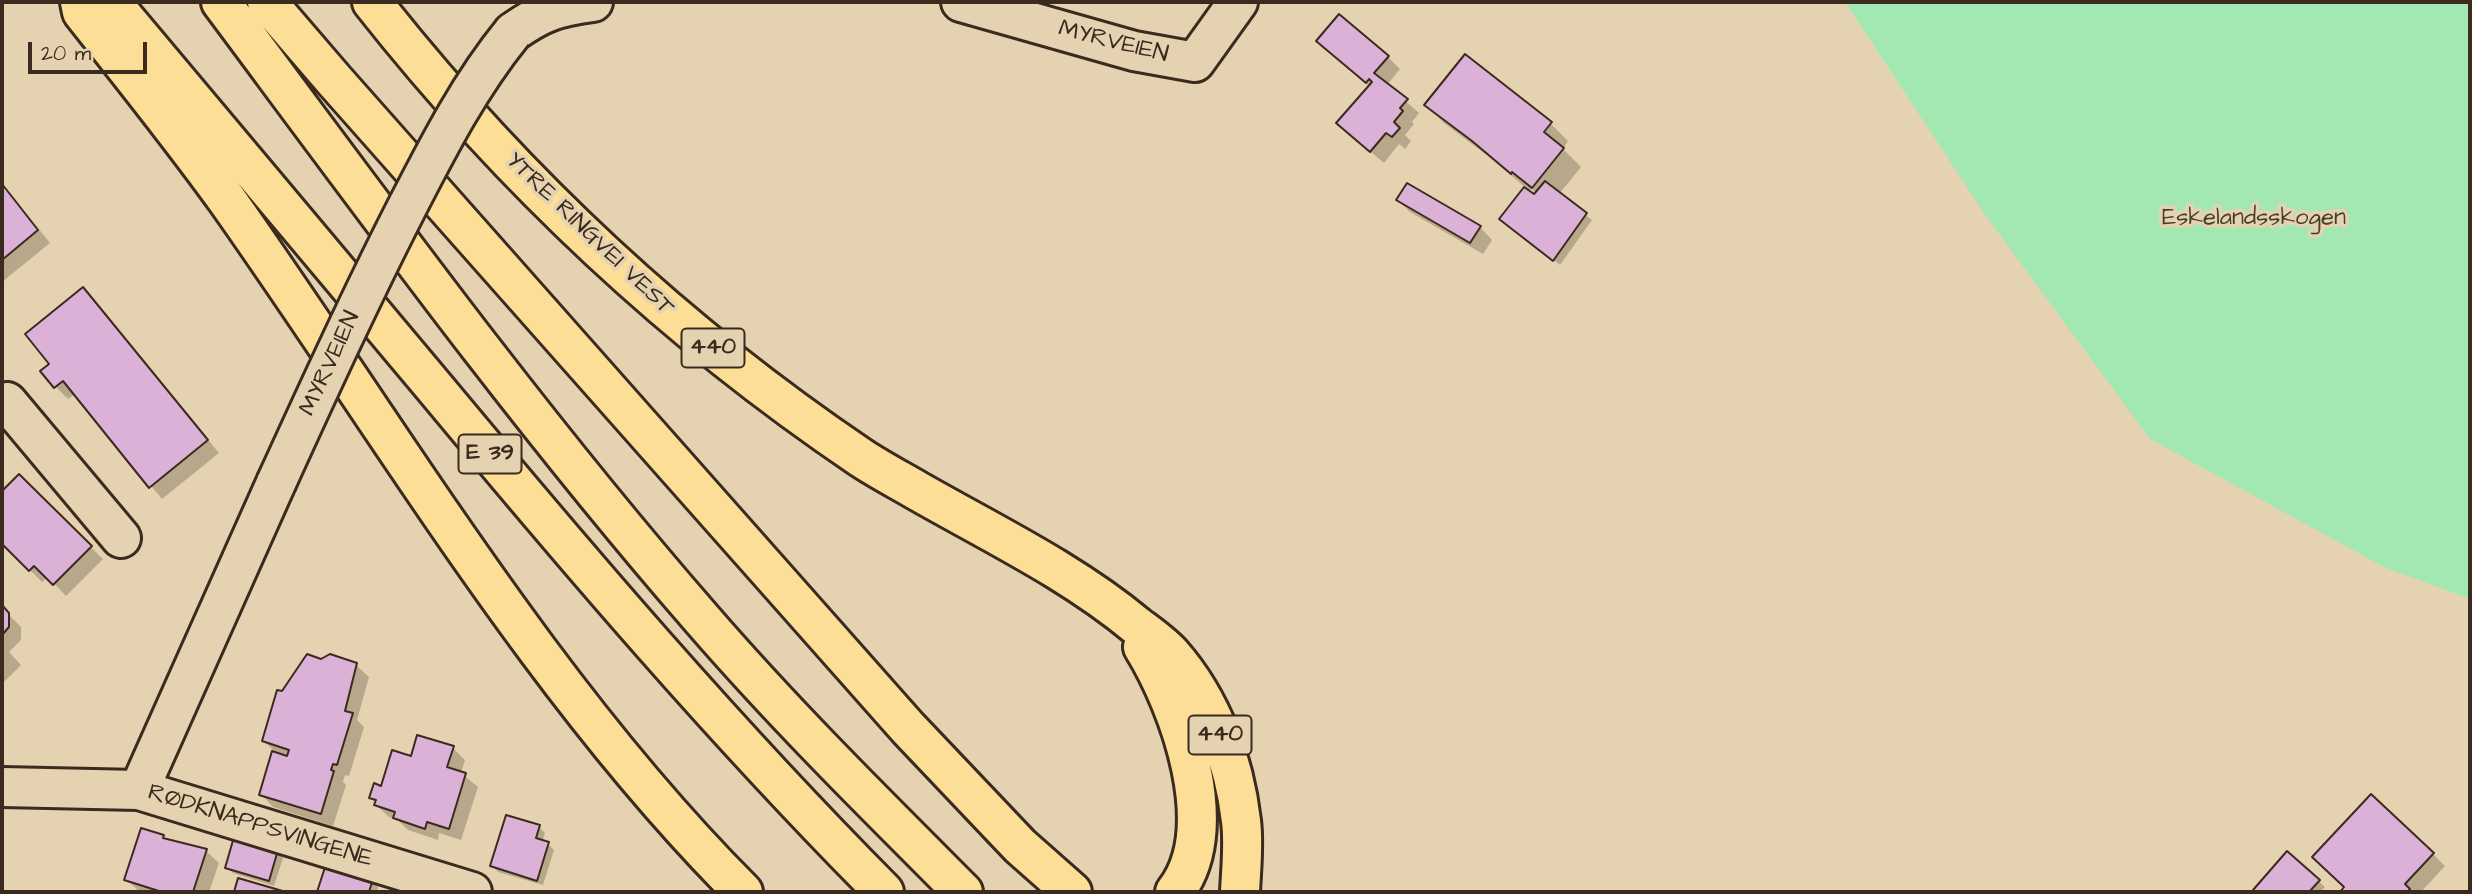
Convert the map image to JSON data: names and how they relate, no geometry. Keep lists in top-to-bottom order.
{
  "streets": {
    "main road": ["YTRE RINGVEI VEST", "440", "E 39"],
    "street": ["MYRVEIEN", "RØDKNAPPSVINGENE"]
  },
  "crossings": [
    ["MYRVEIEN", "RØDKNAPPSVINGENE"]
  ],
  "parks": ["Eskelandsskogen"],
  "scale_bar": "20 m"
}
